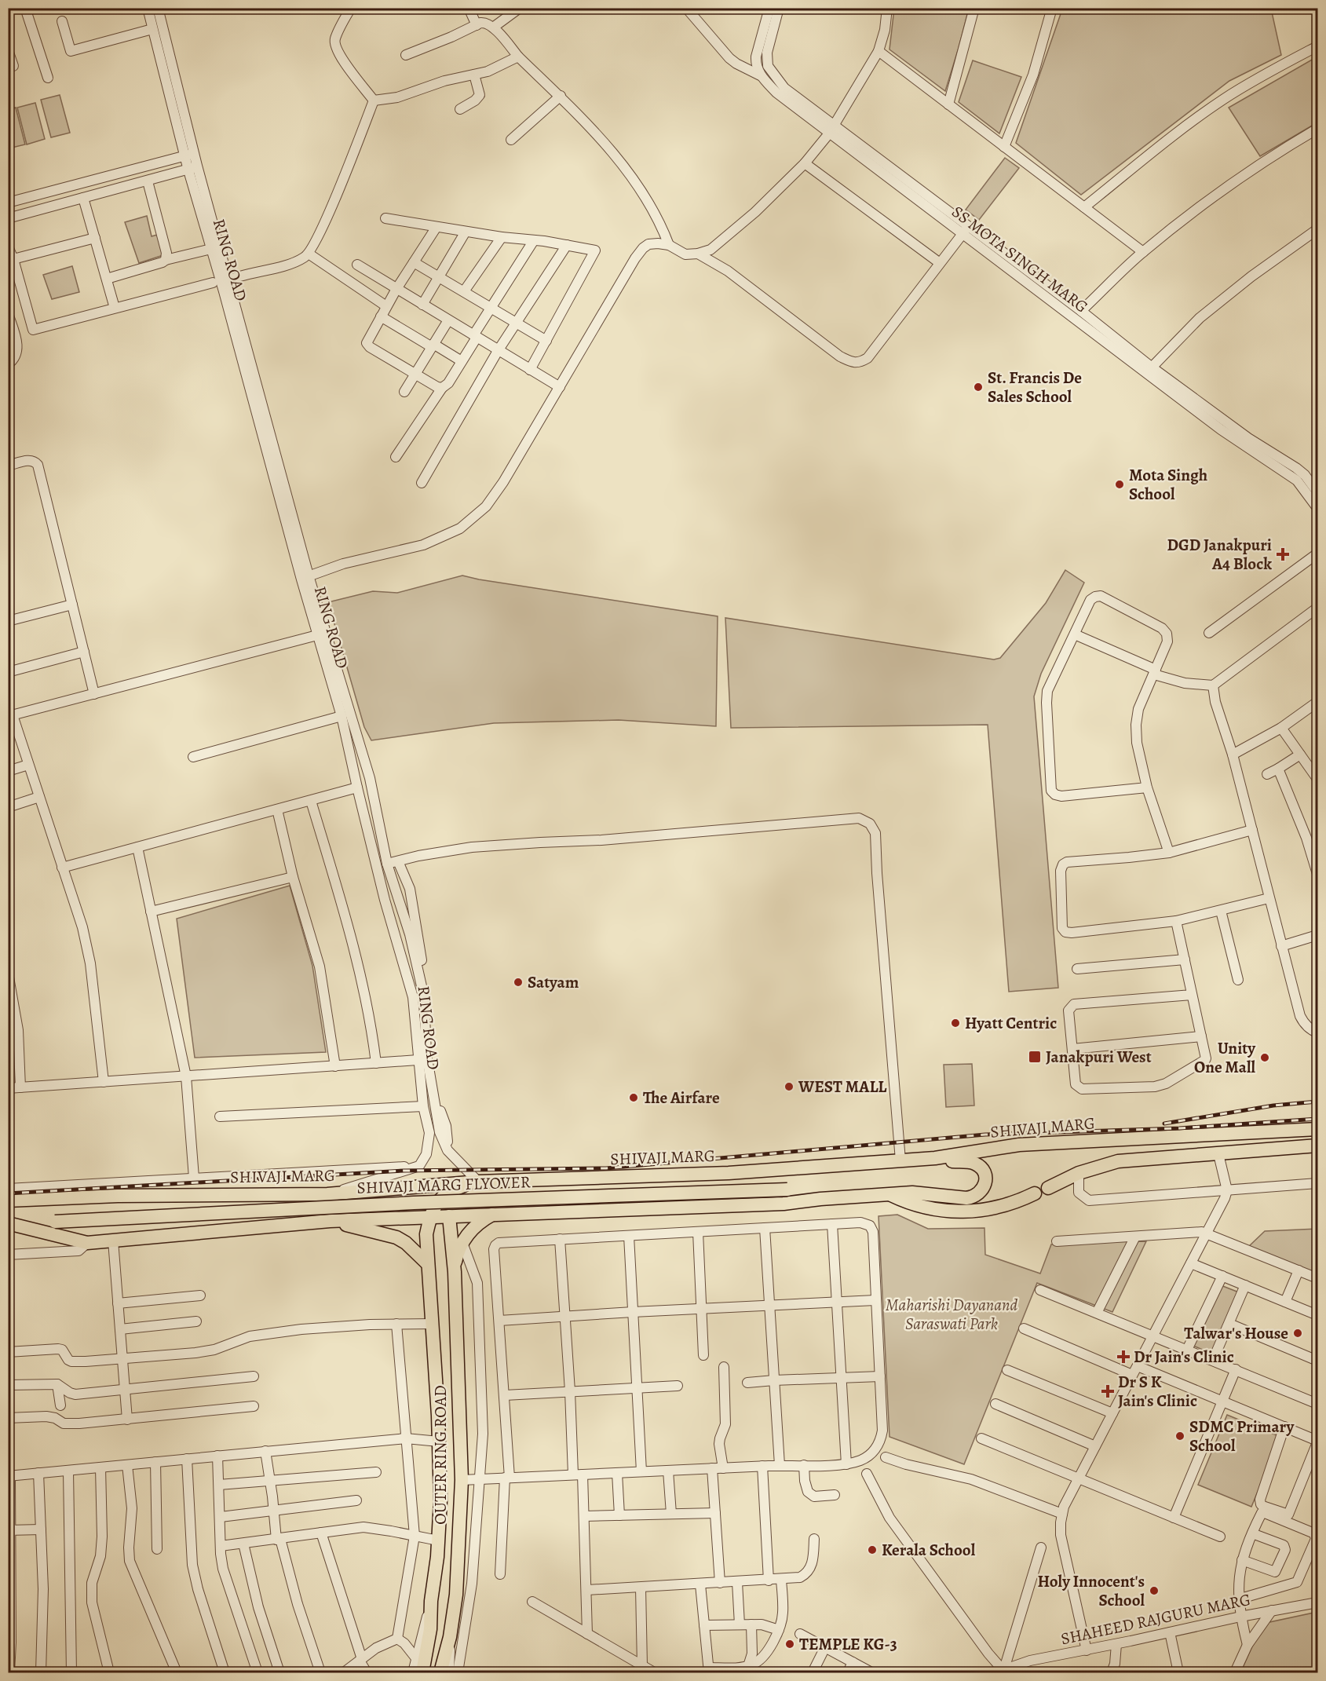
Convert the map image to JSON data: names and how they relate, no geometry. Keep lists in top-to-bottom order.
{
  "streets": {
    "main road": ["SHIVAJI MARG", "SHIVAJI MARG FLYOVER", "OUTER RING ROAD"],
    "street": ["SS MOTA SINGH MARG", "RING ROAD", "SHAHEED RAJGURU MARG"]
  },
  "crossings": [
    ["RING ROAD", "SHIVAJI MARG"]
  ],
  "parks": ["Maharishi Dayanand Saraswati Park"],
  "places": {
    "other": [
      "St. Francis De Sales School",
      "Mota Singh School",
      "Satyam",
      "Hyatt Centric",
      "Unity One Mall",
      "WEST MALL",
      "The Airfare",
      "Talwar's House",
      "SDMC Primary School",
      "Kerala School",
      "Holy Innocent's School",
      "TEMPLE KG-3"
    ],
    "health": ["DGD Janakpuri A4 Block", "Dr Jain's Clinic", "Dr S K Jain's Clinic"],
    "transit": ["Janakpuri West"]
  }
}
